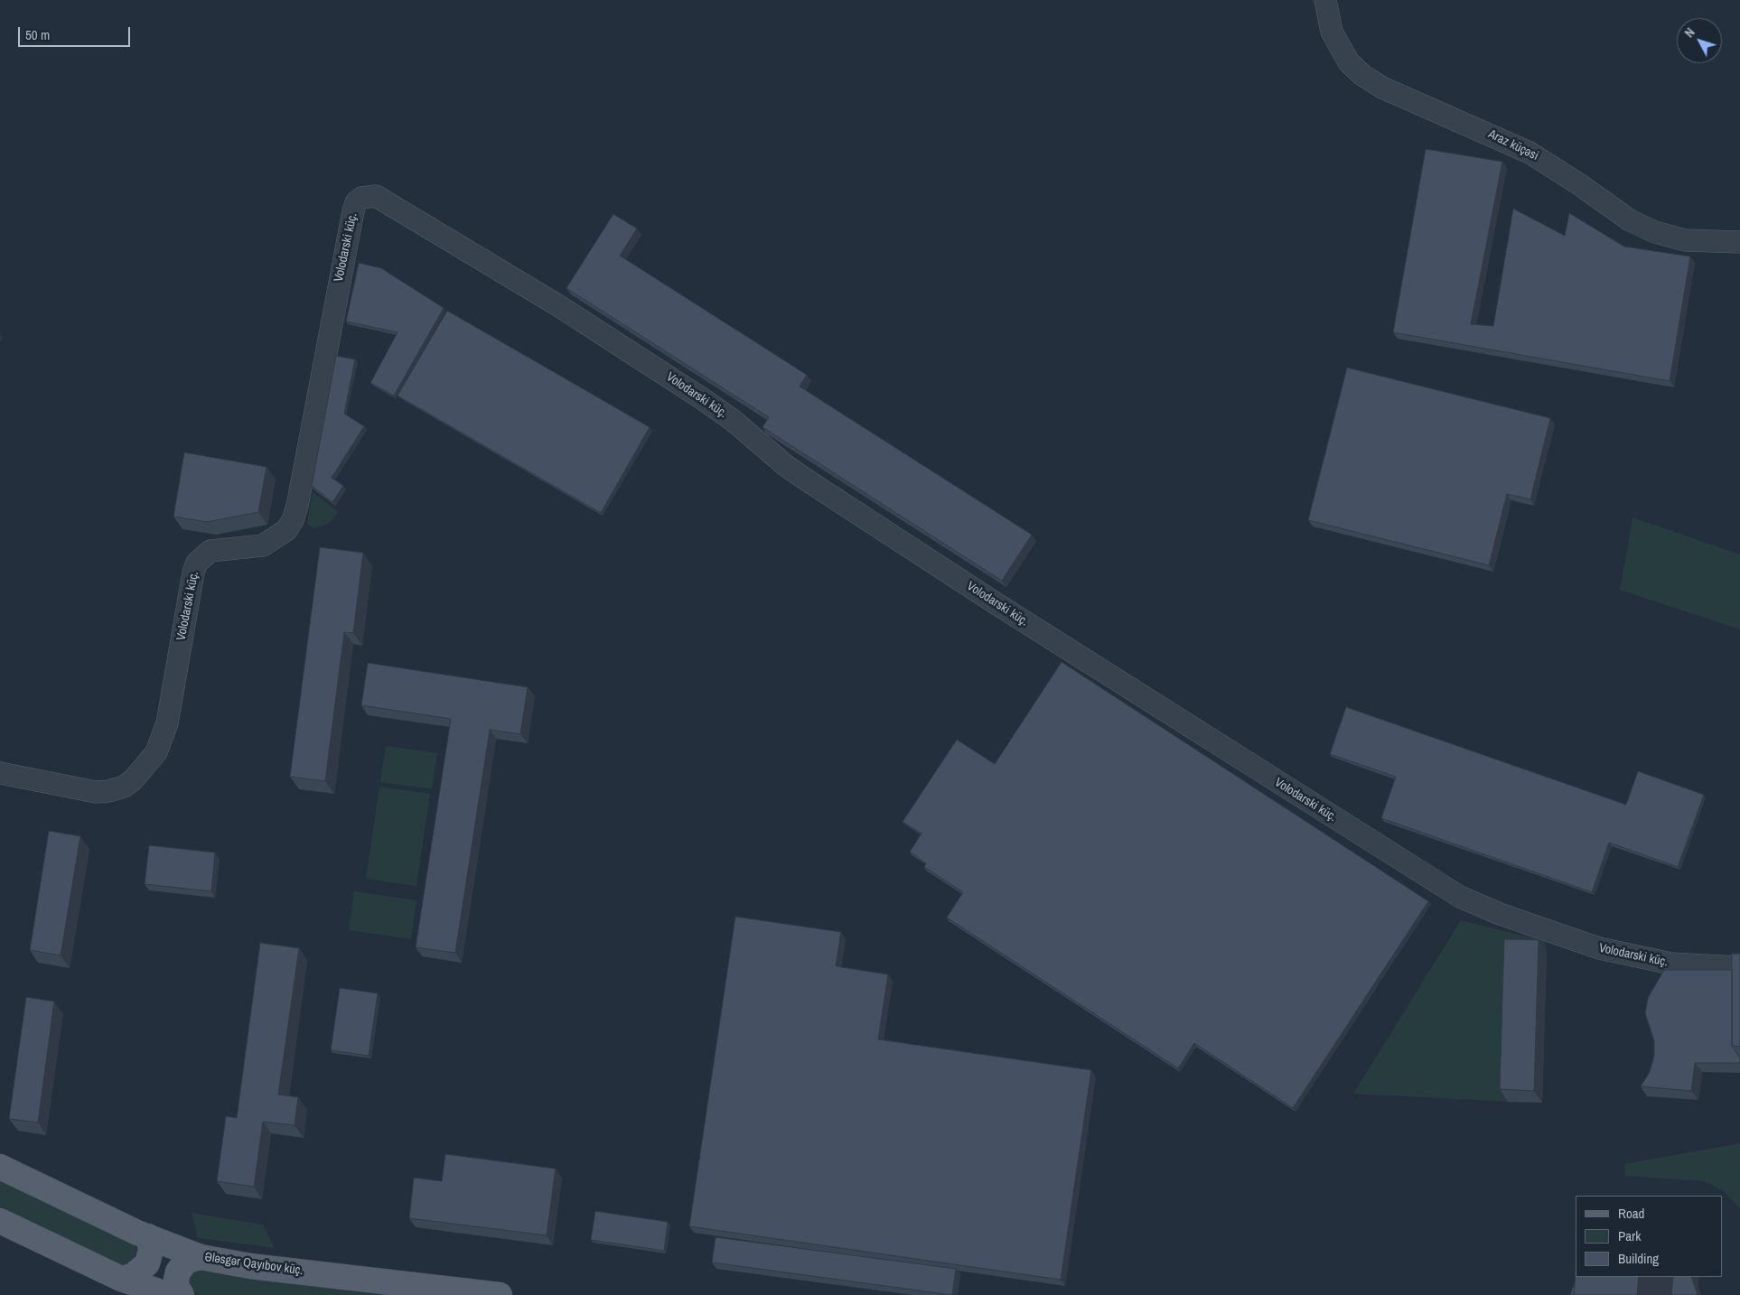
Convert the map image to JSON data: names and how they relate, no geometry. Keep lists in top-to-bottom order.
{
  "streets": {
    "main road": ["Ələsgər Qayıbov küç."],
    "street": ["Araz küçəsi", "Volodarski küç."]
  },
  "legend": ["Road", "Park", "Building"],
  "scale_bar": "50 m",
  "north": "top left"
}
